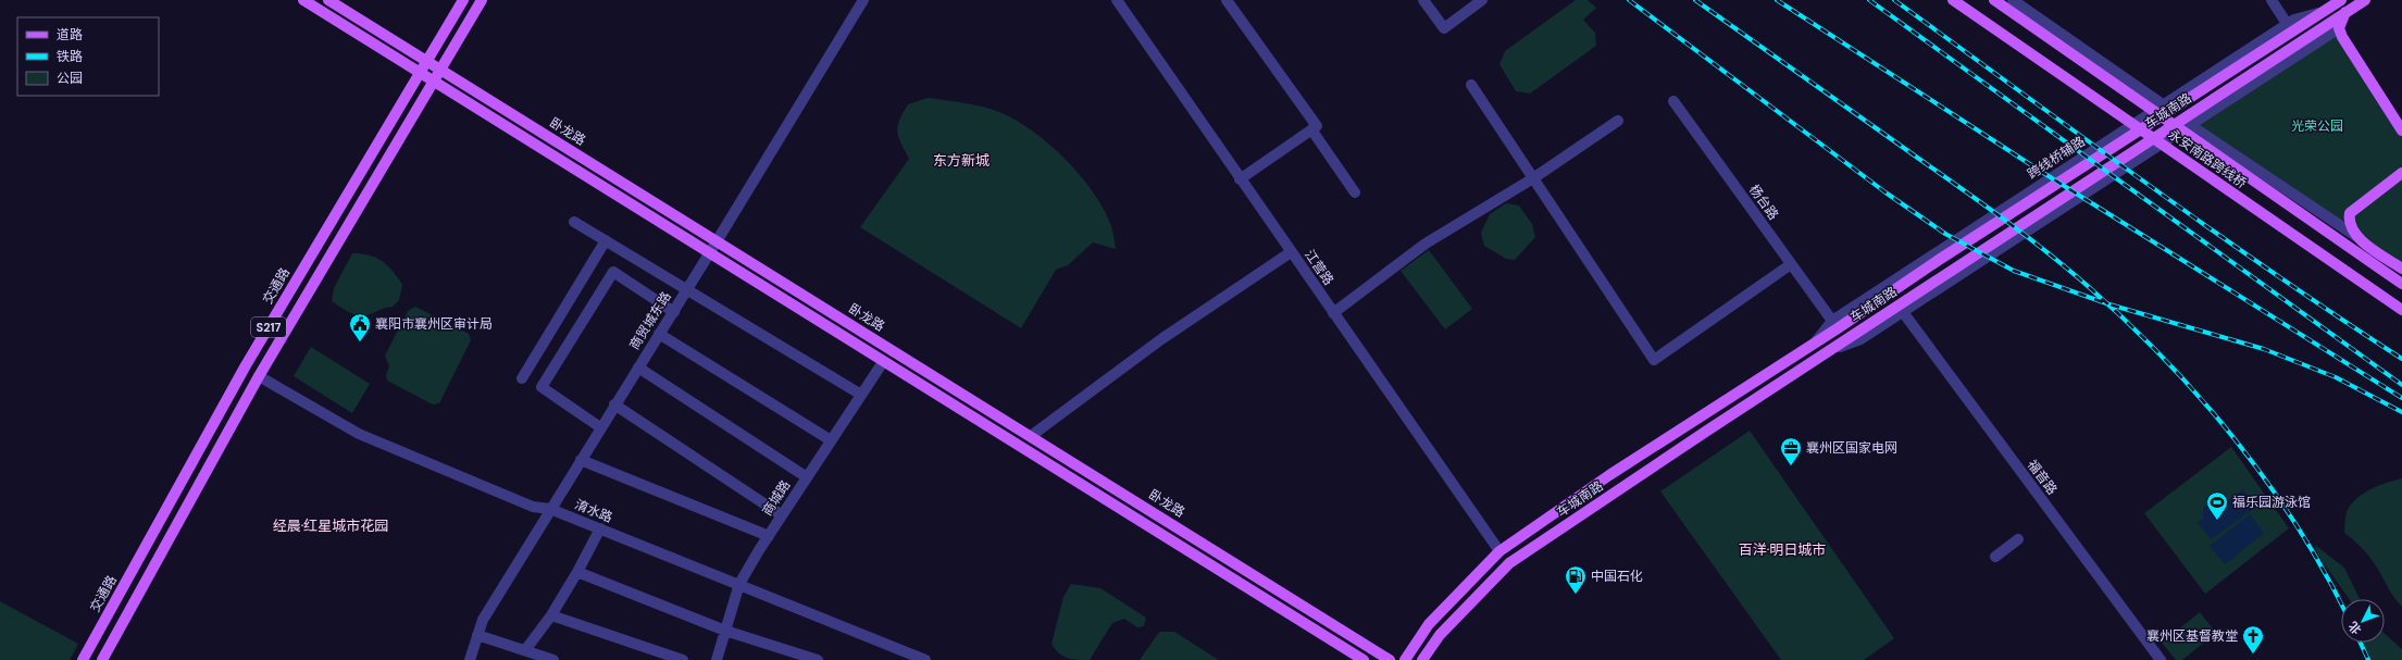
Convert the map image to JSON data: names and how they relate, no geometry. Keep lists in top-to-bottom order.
{
  "streets": {
    "main road": [
      "车城南路",
      "卧龙路",
      "永安南路跨线桥",
      "交通路",
      "S217"
    ],
    "street": [
      "跨线桥辅路",
      "杨台路",
      "江营路",
      "商贸城东路",
      "福音路",
      "商城路",
      "淯水路"
    ]
  },
  "crossings": [
    ["车城南路", "跨线桥辅路"],
    ["车城南路", "江营路"],
    ["卧龙路", "交通路"],
    ["卧龙路", "商贸城东路"],
    ["卧龙路", "S217"],
    ["卧龙路", "商城路"],
    ["跨线桥辅路", "杨台路"],
    ["商贸城东路", "淯水路"],
    ["S217", "淯水路"],
    ["商城路", "淯水路"]
  ],
  "districts": ["东方新城", "经晨·红星城市花园", "百洋·明日城市"],
  "parks": ["光荣公园"],
  "places": {
    "public building": ["襄阳市襄州区审计局"],
    "office": ["襄州区国家电网"],
    "sports": ["福乐园游泳馆"],
    "fuel station": ["中国石化"],
    "church": ["襄州区基督教堂"]
  },
  "legend": ["道路", "铁路", "公园"],
  "north": "bottom left"
}
